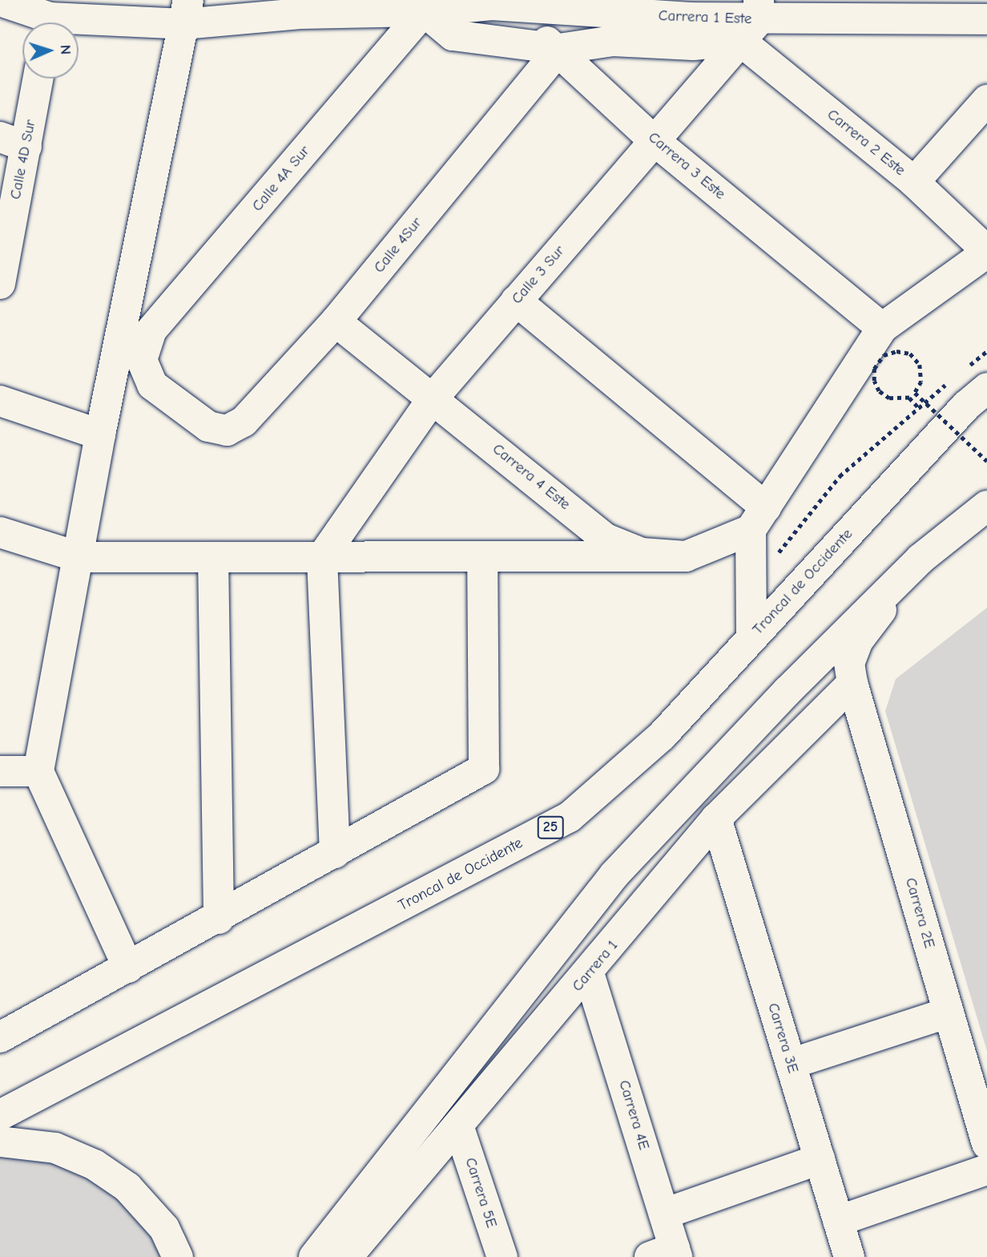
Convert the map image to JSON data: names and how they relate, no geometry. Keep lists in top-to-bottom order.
{
  "streets": {
    "main road": [
      "Carrera 1 Este",
      "Carrera 2 Este",
      "Calle 4D Sur",
      "Carrera 3 Este",
      "Calle 4A Sur",
      "Calle 4Sur",
      "Calle 3 Sur",
      "Carrera 4 Este",
      "Troncal de Occidente",
      "25",
      "Carrera 2E",
      "Carrera 1",
      "Carrera 3E",
      "Carrera 4E",
      "Carrera 5E"
    ]
  },
  "crossings": [
    ["Carrera 1 Este", "Carrera 2 Este"],
    ["Carrera 1 Este", "Carrera 3 Este"],
    ["Carrera 1 Este", "Calle 4A Sur"],
    ["Carrera 1 Este", "Calle 4Sur"],
    ["Carrera 1 Este", "Calle 3 Sur"],
    ["Carrera 2 Este", "Calle 3 Sur"],
    ["Carrera 3 Este", "Calle 4Sur"],
    ["Carrera 3 Este", "Calle 3 Sur"],
    ["Calle 4A Sur", "Calle 4Sur"],
    ["Calle 4Sur", "Carrera 4 Este"],
    ["Calle 3 Sur", "Carrera 4 Este"],
    ["Carrera 2E", "Carrera 1"],
    ["Carrera 1", "Carrera 3E"],
    ["Carrera 1", "Carrera 4E"],
    ["Carrera 1", "Carrera 5E"]
  ],
  "north": "right"
}
